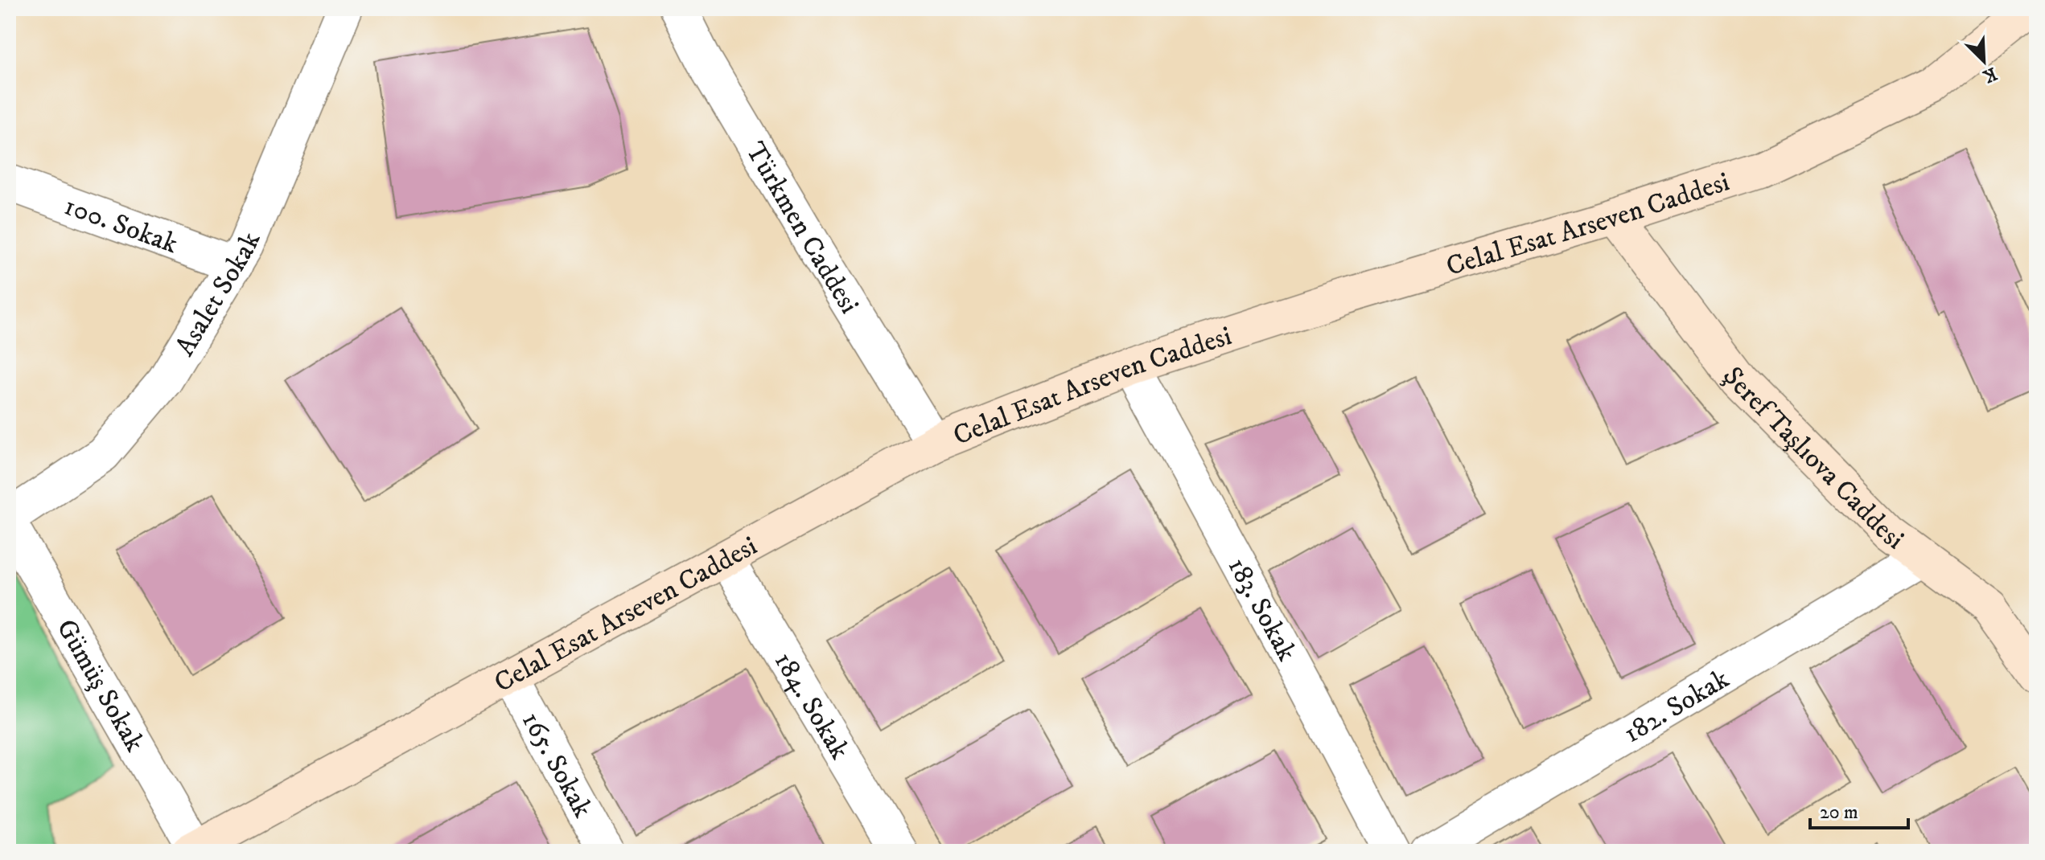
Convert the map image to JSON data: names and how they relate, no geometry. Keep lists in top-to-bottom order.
{
  "streets": {
    "main road": ["Celal Esat Arseven Caddesi", "Şeref Taşlıova Caddesi"],
    "street": [
      "100. Sokak",
      "Türkmen Caddesi",
      "Asalet Sokak",
      "183. Sokak",
      "Gümüş Sokak",
      "184. Sokak",
      "182. Sokak",
      "165. Sokak"
    ]
  },
  "crossings": [
    ["Celal Esat Arseven Caddesi", "Türkmen Caddesi"],
    ["Celal Esat Arseven Caddesi", "Şeref Taşlıova Caddesi"],
    ["Celal Esat Arseven Caddesi", "183. Sokak"],
    ["Celal Esat Arseven Caddesi", "Gümüş Sokak"],
    ["Celal Esat Arseven Caddesi", "184. Sokak"],
    ["Celal Esat Arseven Caddesi", "165. Sokak"],
    ["100. Sokak", "Asalet Sokak"],
    ["Asalet Sokak", "Gümüş Sokak"],
    ["Şeref Taşlıova Caddesi", "182. Sokak"]
  ],
  "scale_bar": "20 m",
  "north": "bottom right"
}
